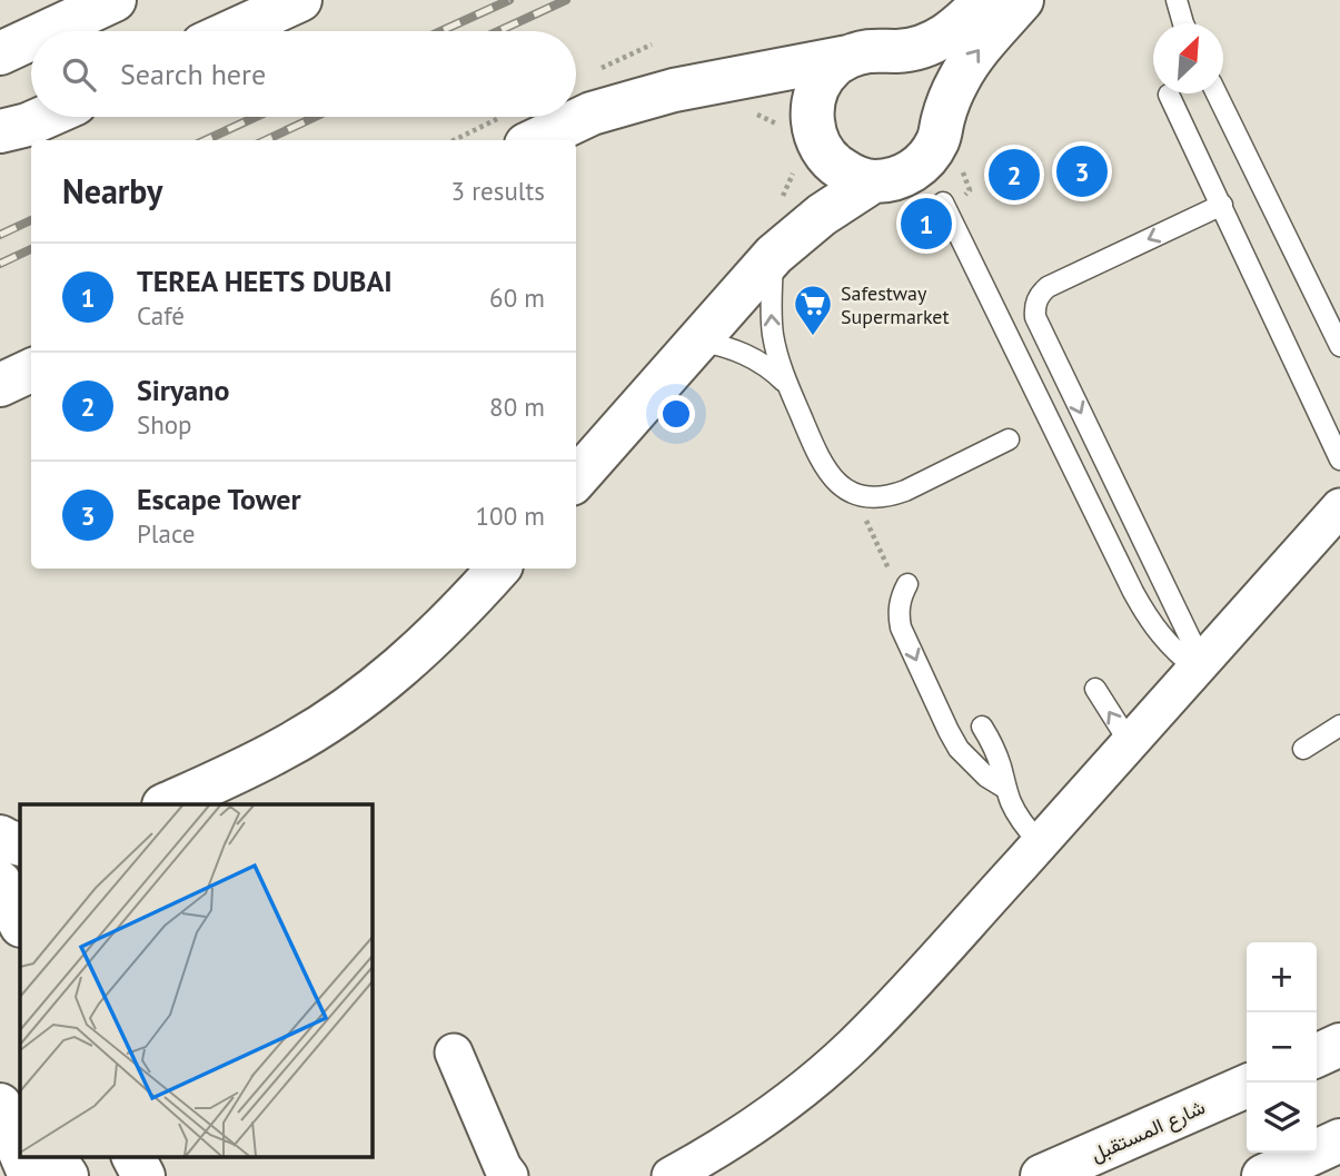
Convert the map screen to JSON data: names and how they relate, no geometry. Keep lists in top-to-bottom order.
{
  "streets": {
    "main road": ["شارع المستقبل"]
  },
  "places": {
    "supermarket": ["Safestway Supermarket"]
  },
  "north": "top right",
  "page": {
    "search": "Search here",
    "heading": ["Nearby", "3 results"],
    "pins": ["3", "2", "1"],
    "list": [
      {
        "mark": "1",
        "name": "TEREA HEETS DUBAI",
        "note": "Café",
        "value": "60 m"
      },
      {
        "mark": "2",
        "name": "Siryano",
        "note": "Shop",
        "value": "80 m"
      },
      {
        "mark": "3",
        "name": "Escape Tower",
        "note": "Place",
        "value": "100 m"
      }
    ],
    "map_buttons": ["+", "−"]
  }
}
